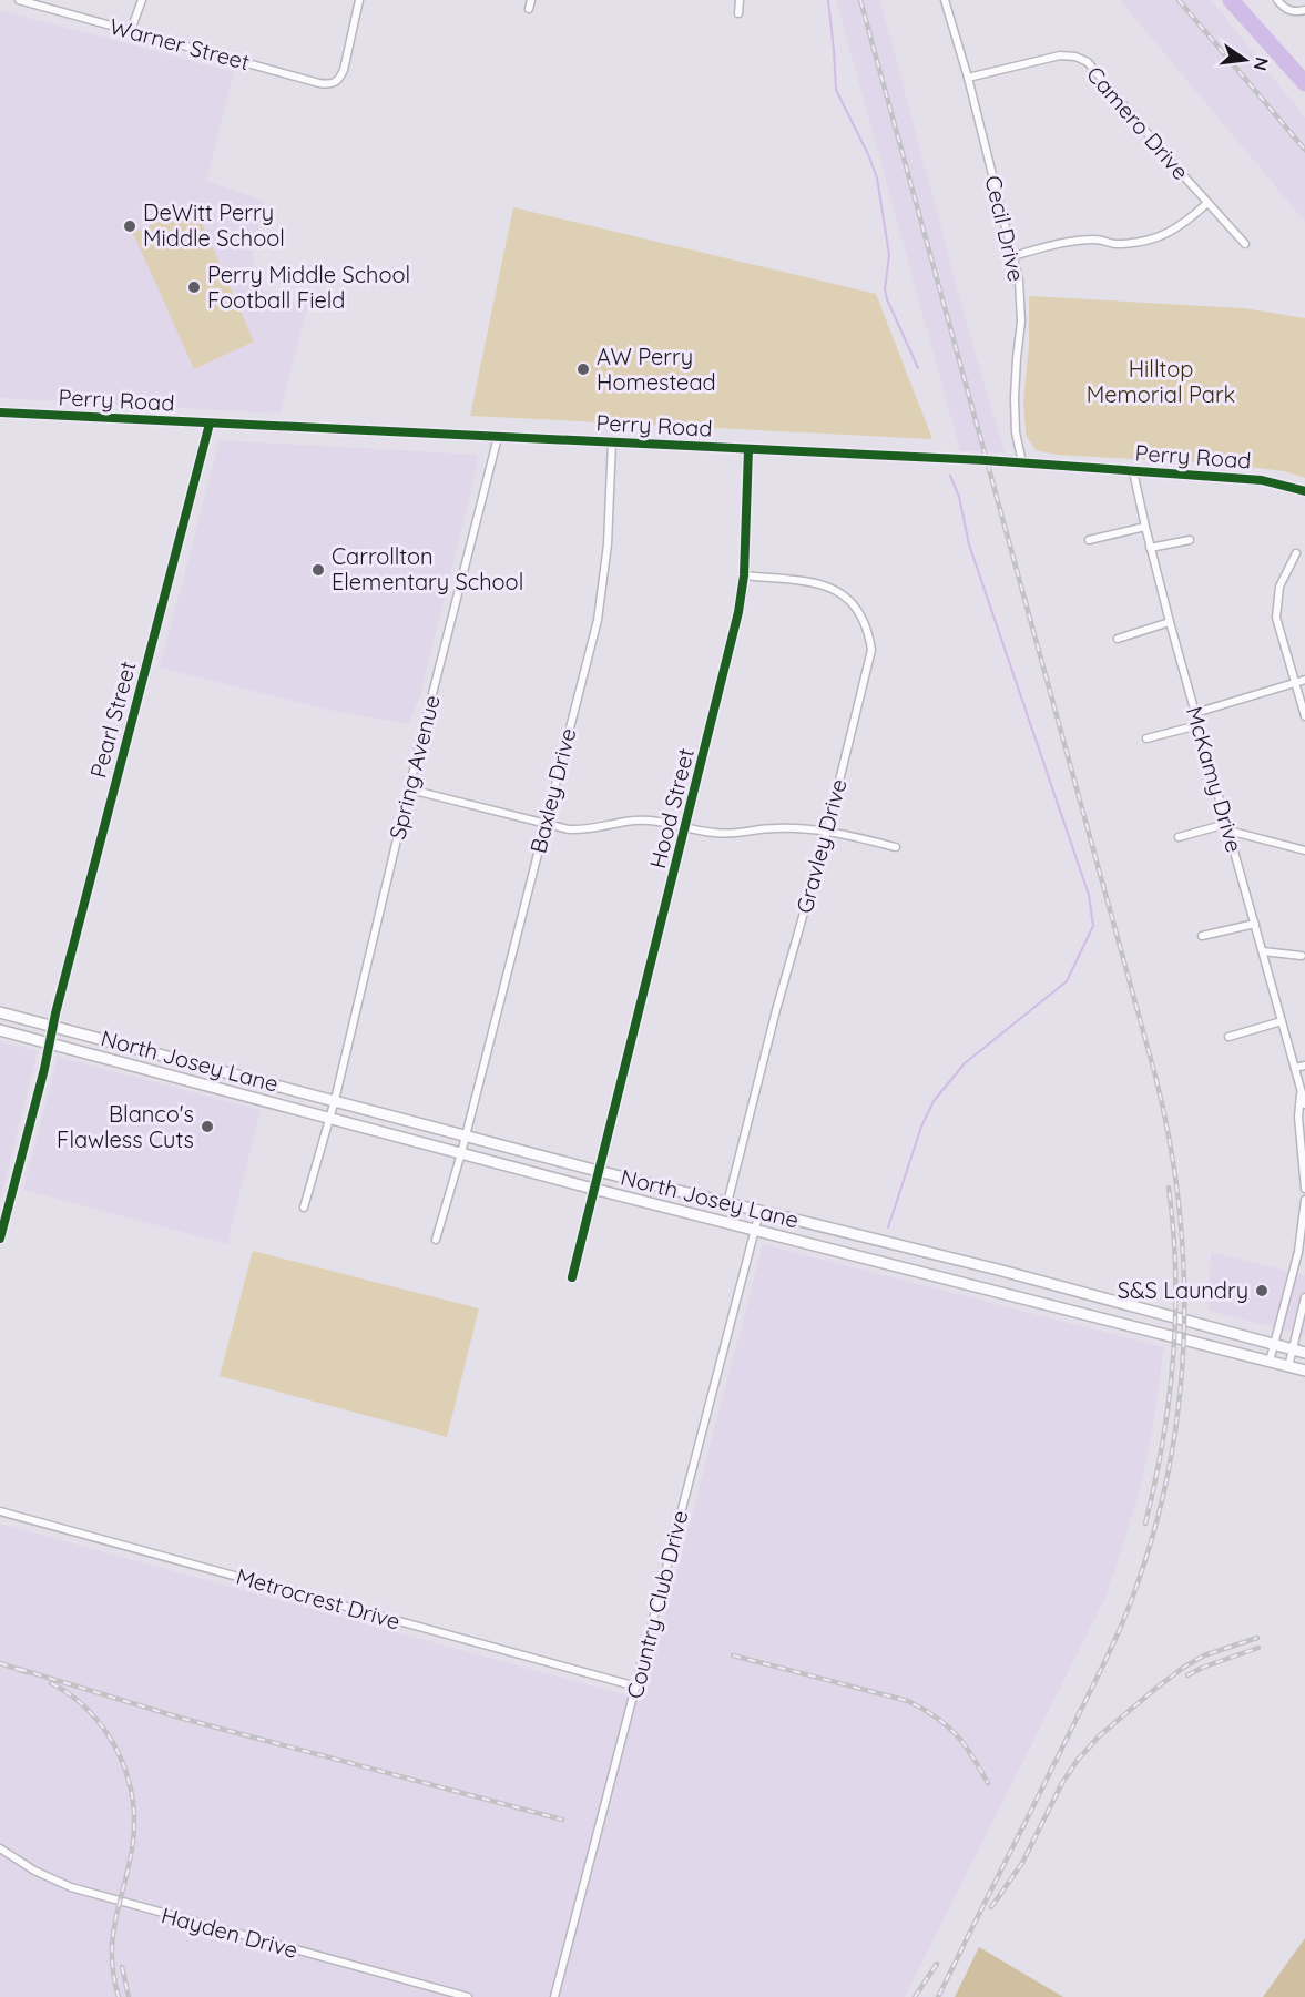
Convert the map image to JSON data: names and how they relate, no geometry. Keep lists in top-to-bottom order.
{
  "streets": {
    "main road": ["North Josey Lane"],
    "street": [
      "Warner Street",
      "Camero Drive",
      "Cecil Drive",
      "Perry Road",
      "Pearl Street",
      "Spring Avenue",
      "McKamy Drive",
      "Baxley Drive",
      "Hood Street",
      "Gravley Drive",
      "Metrocrest Drive",
      "Country Club Drive",
      "Hayden Drive"
    ]
  },
  "crossings": [
    ["Camero Drive", "Cecil Drive"],
    ["Cecil Drive", "Perry Road"],
    ["Perry Road", "Pearl Street"],
    ["Perry Road", "Spring Avenue"],
    ["Perry Road", "McKamy Drive"],
    ["Perry Road", "Baxley Drive"],
    ["Perry Road", "Hood Street"],
    ["Pearl Street", "North Josey Lane"],
    ["Spring Avenue", "North Josey Lane"],
    ["Baxley Drive", "North Josey Lane"],
    ["Hood Street", "Gravley Drive"],
    ["Hood Street", "North Josey Lane"],
    ["Gravley Drive", "North Josey Lane"],
    ["North Josey Lane", "Country Club Drive"],
    ["Metrocrest Drive", "Country Club Drive"]
  ],
  "parks": ["Hilltop Memorial Park"],
  "places": [
    "DeWitt Perry Middle School",
    "Perry Middle School Football Field",
    "AW Perry Homestead",
    "Carrollton Elementary School",
    "Blanco's Flawless Cuts",
    "S&S Laundry"
  ],
  "north": "right"
}
